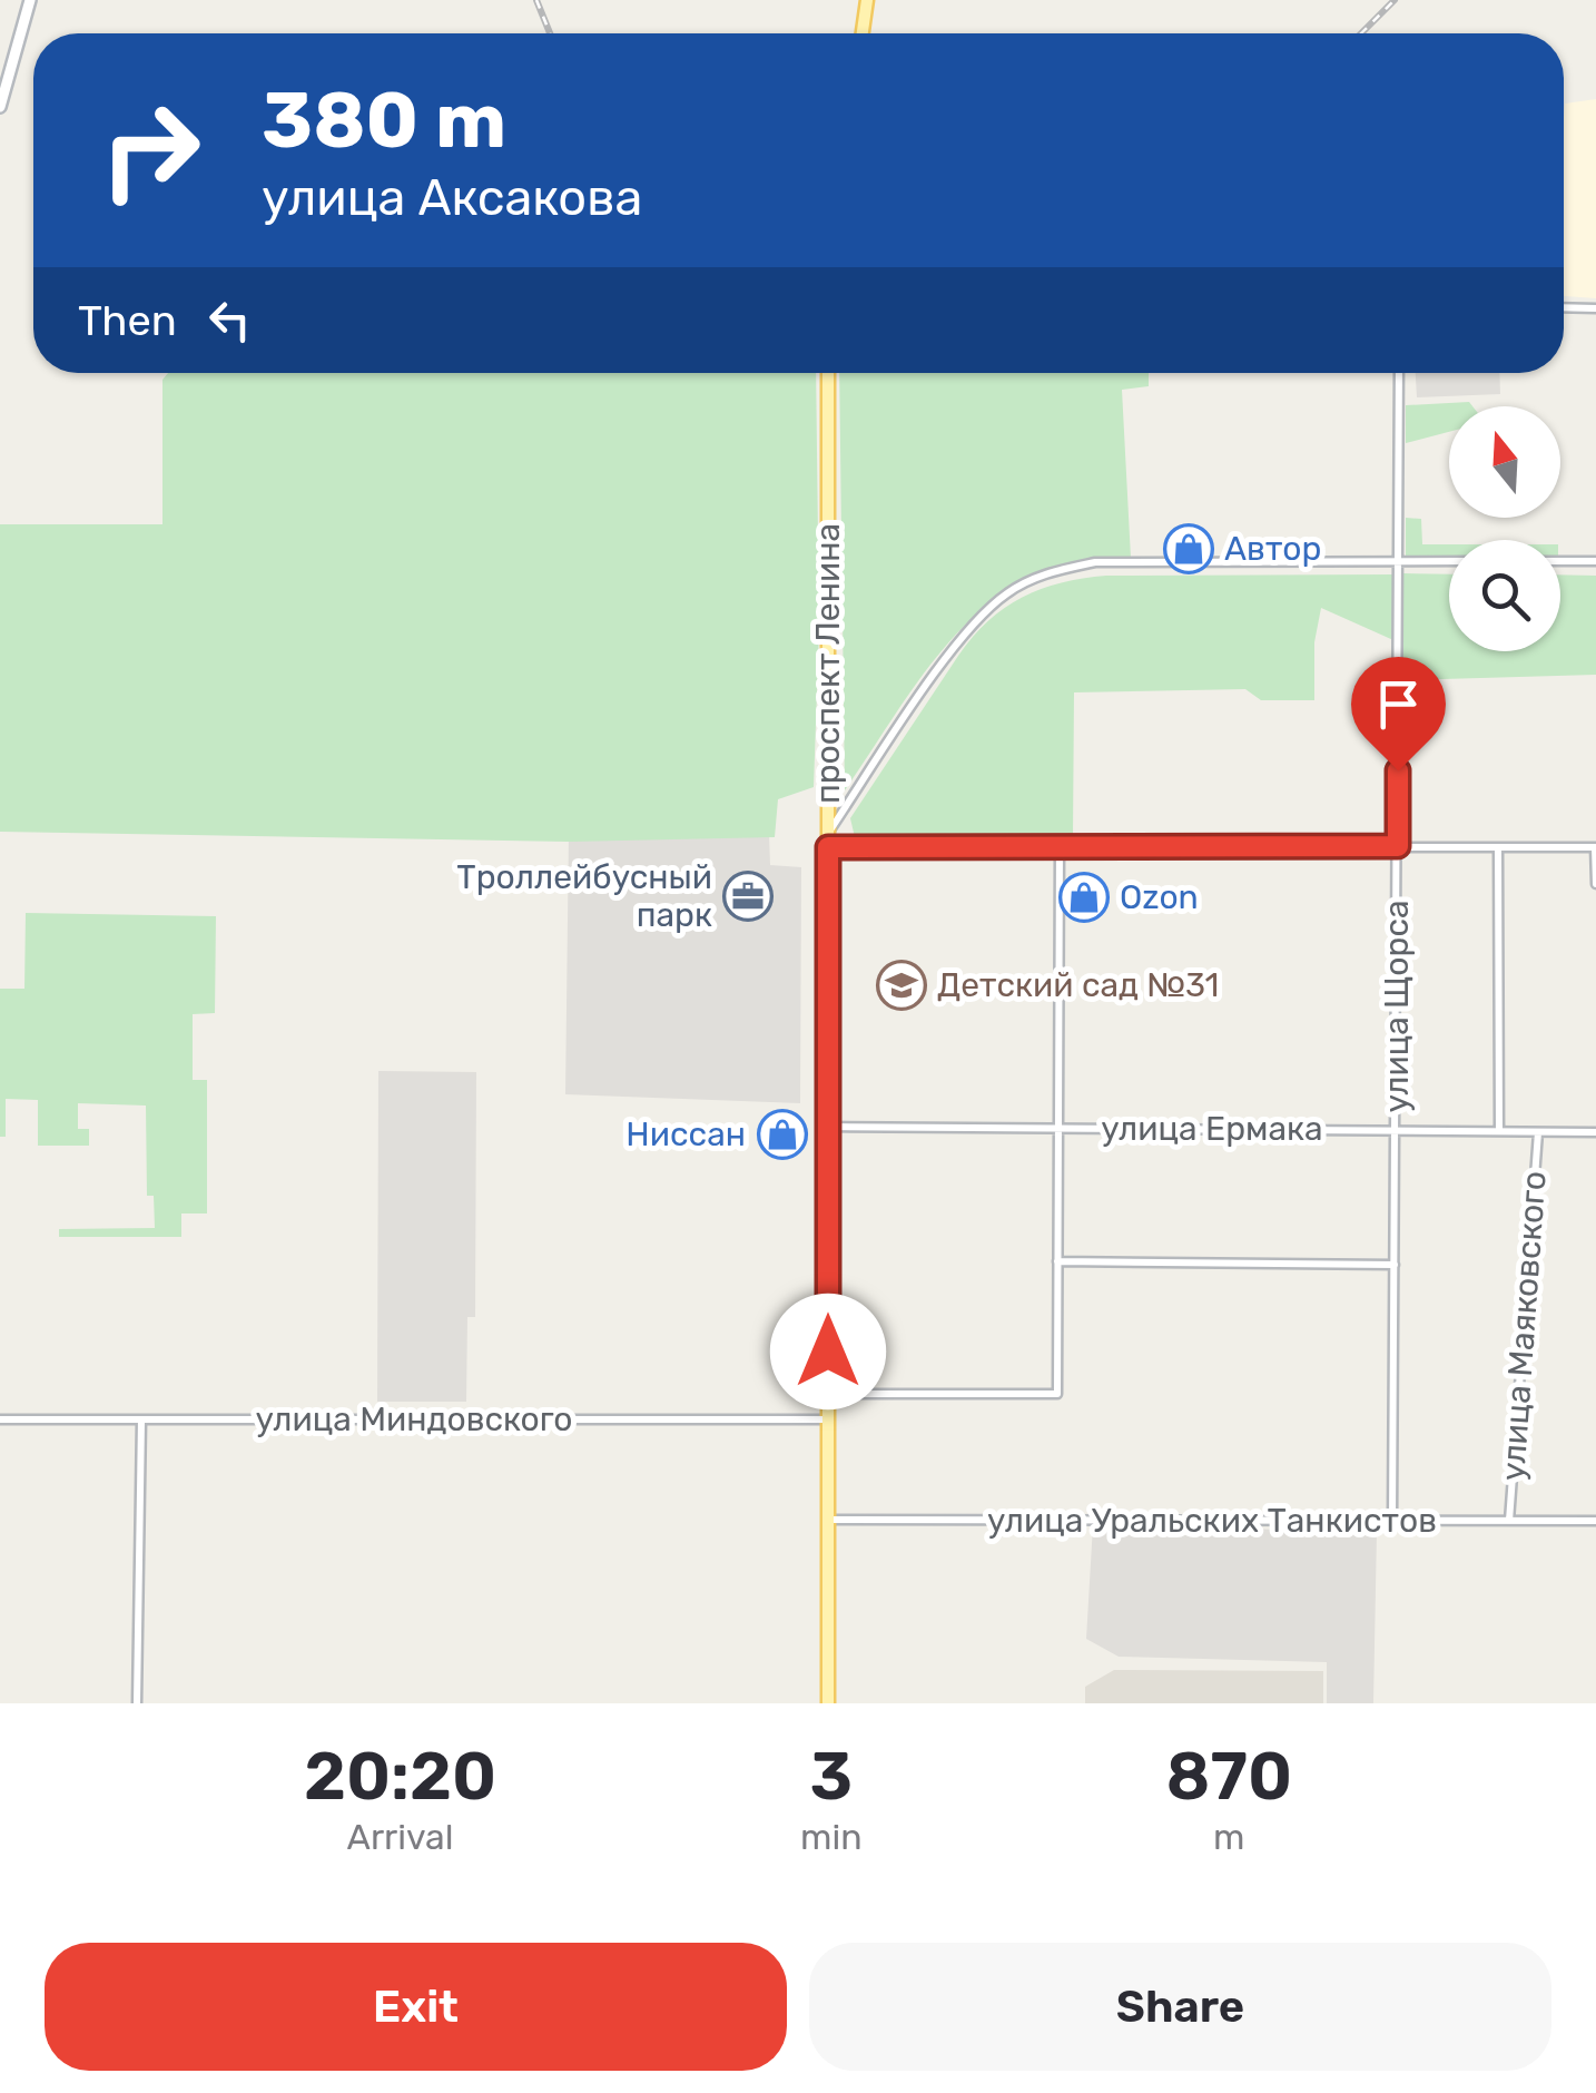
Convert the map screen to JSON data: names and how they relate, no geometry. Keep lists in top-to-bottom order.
{
  "streets": {
    "main road": ["проспект Ленина"],
    "street": [
      "улица Щорса",
      "улица Ермака",
      "улица Маяковского",
      "улица Миндовского",
      "улица Уральских Танкистов"
    ]
  },
  "crossings": [
    ["проспект Ленина", "улица Ермака"],
    ["проспект Ленина", "улица Миндовского"],
    ["проспект Ленина", "улица Уральских Танкистов"],
    ["улица Щорса", "улица Ермака"],
    ["улица Щорса", "улица Уральских Танкистов"],
    ["улица Ермака", "улица Маяковского"],
    ["улица Маяковского", "улица Уральских Танкистов"]
  ],
  "places": {
    "shop": ["Автор", "Ozon", "Ниссан"],
    "office": ["Троллейбусный парк"],
    "school or university": ["Детский сад №31"]
  },
  "north": "top",
  "page": {
    "turn": ["380 m", "улица Аксакова"],
    "then": "Then",
    "eta": [
      "20:20",
      "Arrival",
      "3",
      "min",
      "870",
      "m"
    ],
    "buttons": ["Exit", "Share"]
  }
}
